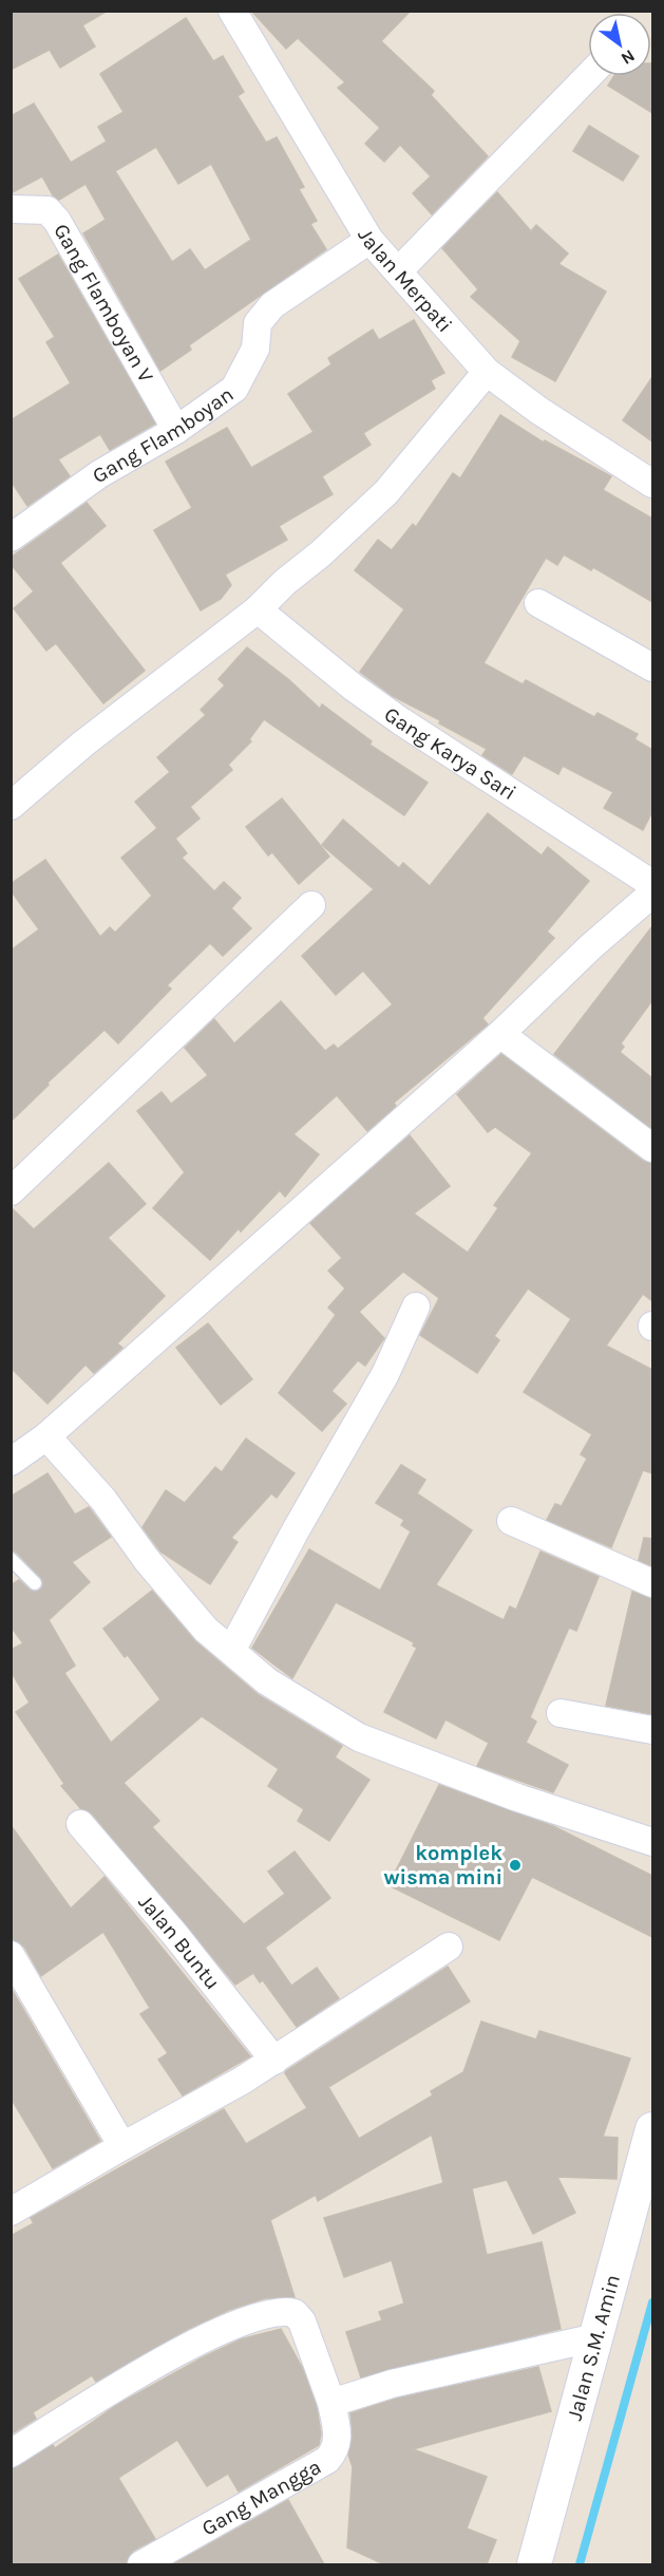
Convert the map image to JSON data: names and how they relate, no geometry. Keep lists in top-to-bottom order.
{
  "streets": {
    "street": [
      "Jalan Merpati",
      "Gang Flamboyan V",
      "Gang Flamboyan",
      "Gang Karya Sari",
      "Jalan Buntu",
      "Jalan S.M. Amin",
      "Gang Mangga"
    ]
  },
  "crossings": [
    ["Jalan Merpati", "Gang Flamboyan"],
    ["Gang Flamboyan V", "Gang Flamboyan"]
  ],
  "places": ["komplek wisma mini"],
  "north": "bottom right"
}
